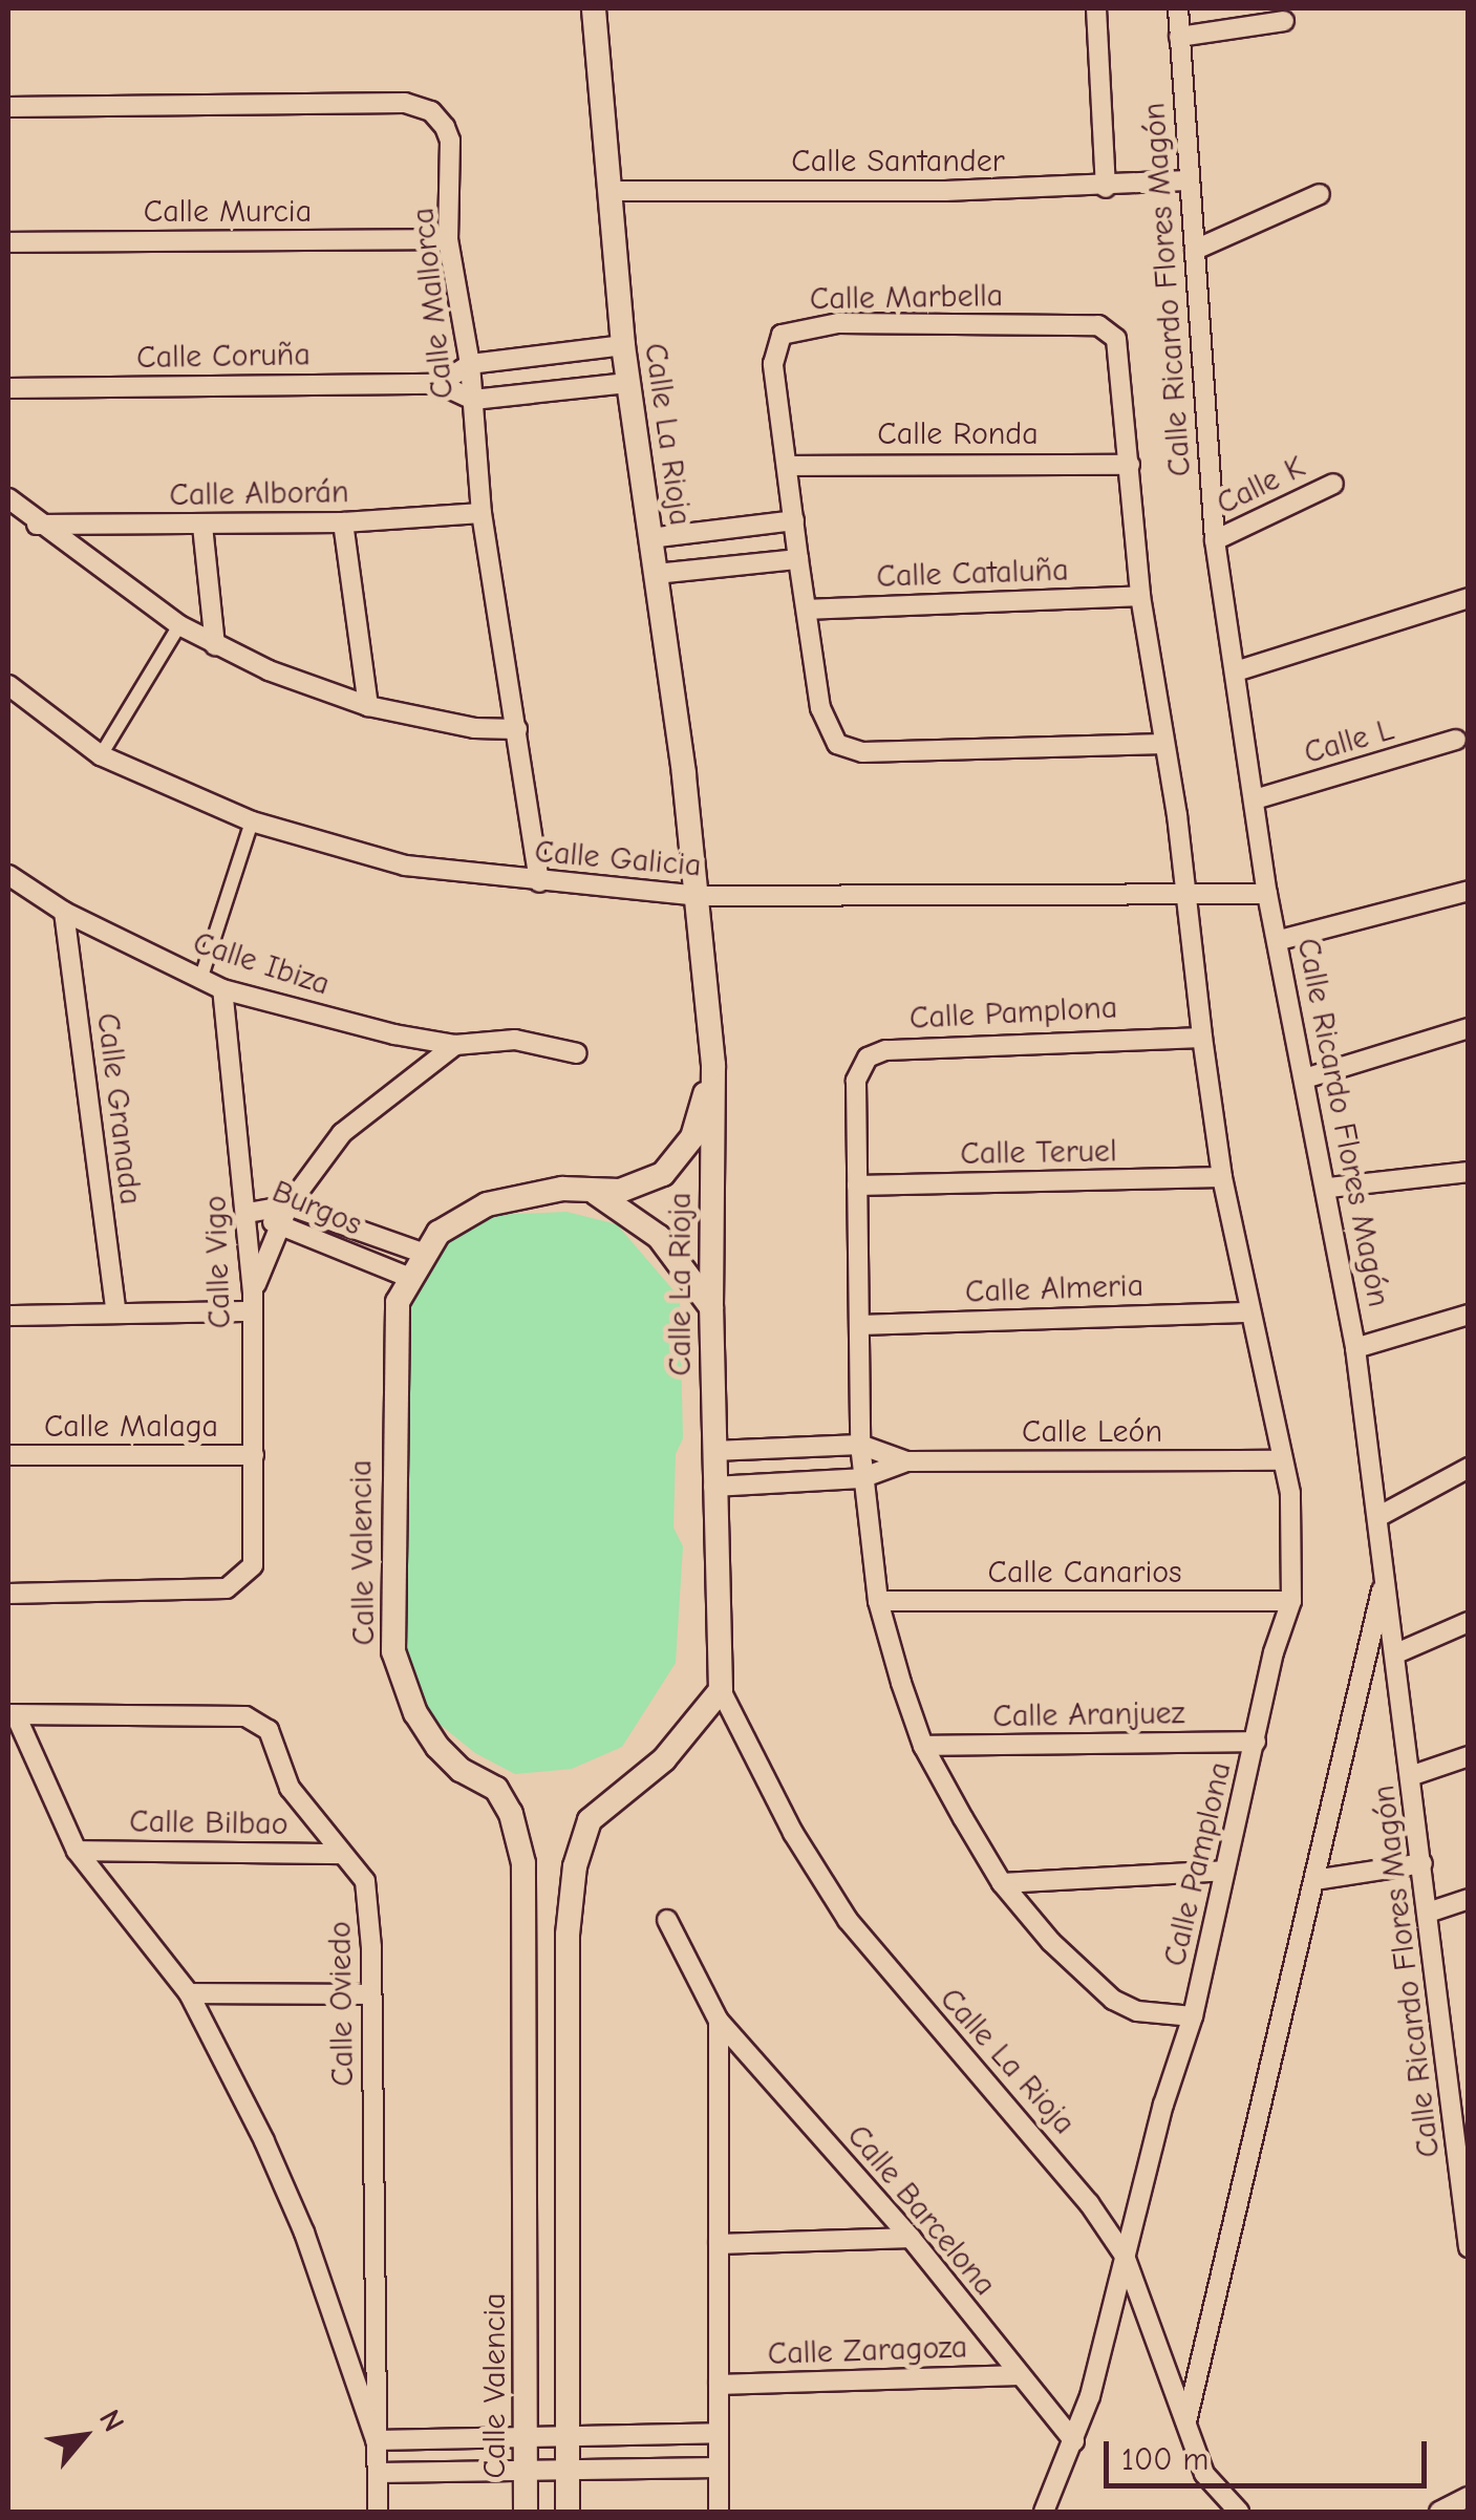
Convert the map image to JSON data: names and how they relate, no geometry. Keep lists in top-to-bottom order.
{
  "streets": {
    "street": [
      "Calle Santander",
      "Calle Murcia",
      "Calle Ricardo Flores Magón",
      "Calle Marbella",
      "Calle Mallorca",
      "Calle Coruña",
      "Calle La Rioja",
      "Calle Ronda",
      "Calle K",
      "Calle Alborán",
      "Calle Cataluña",
      "Calle L",
      "Calle Galicia",
      "Calle Ibiza",
      "Calle Pamplona",
      "Calle Granada",
      "Calle Teruel",
      "Burgos",
      "Calle Vigo",
      "Calle Almeria",
      "Calle Malaga",
      "Calle León",
      "Calle Valencia",
      "Calle Canarios",
      "Calle Aranjuez",
      "Calle Bilbao",
      "Calle Oviedo",
      "Calle Barcelona",
      "Calle Zaragoza"
    ]
  },
  "crossings": [
    ["Calle Santander", "Calle Ricardo Flores Magón"],
    ["Calle Santander", "Calle La Rioja"],
    ["Calle Murcia", "Calle Mallorca"],
    ["Calle Ricardo Flores Magón", "Calle K"],
    ["Calle Ricardo Flores Magón", "Calle L"],
    ["Calle Ricardo Flores Magón", "Calle Galicia"],
    ["Calle Marbella", "Calle Ronda"],
    ["Calle Marbella", "Calle Cataluña"],
    ["Calle Marbella", "Calle Galicia"],
    ["Calle Marbella", "Calle Pamplona"],
    ["Calle Mallorca", "Calle Coruña"],
    ["Calle Mallorca", "Calle Alborán"],
    ["Calle Mallorca", "Calle Galicia"],
    ["Calle La Rioja", "Calle Galicia"],
    ["Calle La Rioja", "Calle Pamplona"],
    ["Calle La Rioja", "Calle León"],
    ["Calle La Rioja", "Calle Valencia"],
    ["Calle Ibiza", "Calle Granada"],
    ["Calle Ibiza", "Calle Vigo"],
    ["Calle Pamplona", "Calle Teruel"],
    ["Calle Pamplona", "Calle Almeria"],
    ["Calle Pamplona", "Calle León"],
    ["Calle Pamplona", "Calle Canarios"],
    ["Calle Pamplona", "Calle Aranjuez"],
    ["Burgos", "Calle Vigo"],
    ["Burgos", "Calle Valencia"],
    ["Calle Vigo", "Calle Malaga"],
    ["Calle Bilbao", "Calle Oviedo"],
    ["Calle Barcelona", "Calle Zaragoza"]
  ],
  "scale_bar": "100 m",
  "north": "top right"
}
